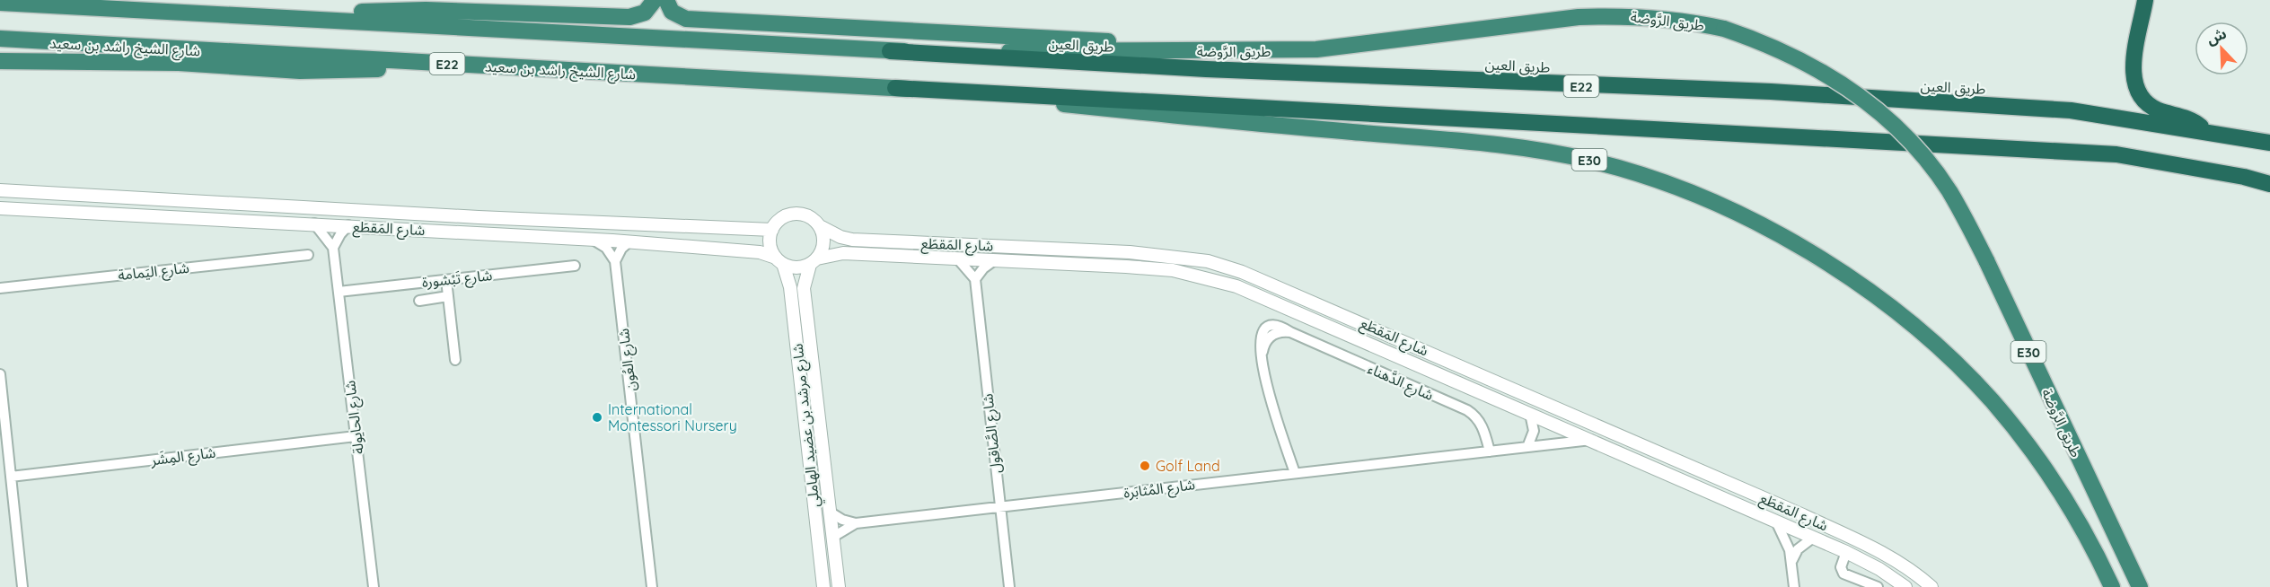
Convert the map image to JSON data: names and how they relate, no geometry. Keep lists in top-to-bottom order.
{
  "streets": {
    "highway": [
      "طريق الرَّوضة",
      "طريق العين",
      "شارع الشيخ راشد بن سعيد",
      "E22",
      "E30"
    ],
    "street": [
      "شارع المَقطَع",
      "شارع اليَمامة",
      "شارع تَبْشورة",
      "شارع العُون",
      "شارع الدَّهناء",
      "شارع الحايولة",
      "شارع مرشد بن عضيد الهاملي",
      "شارع الصَّاقول",
      "شارع المِشَر",
      "شارع المُثابَرة"
    ]
  },
  "crossings": [
    ["طريق الرَّوضة", "طريق العين"],
    ["طريق الرَّوضة", "E22"],
    ["طريق العين", "E22"],
    ["شارع الشيخ راشد بن سعيد", "E22"],
    ["شارع الشيخ راشد بن سعيد", "E30"],
    ["E22", "E30"],
    ["شارع المَقطَع", "شارع مرشد بن عضيد الهاملي"],
    ["شارع المَقطَع", "شارع المُثابَرة"],
    ["شارع تَبْشورة", "شارع الحايولة"],
    ["شارع الدَّهناء", "شارع المُثابَرة"],
    ["شارع الحايولة", "شارع المِشَر"],
    ["شارع مرشد بن عضيد الهاملي", "شارع المُثابَرة"],
    ["شارع الصَّاقول", "شارع المُثابَرة"]
  ],
  "places": ["International Montessori Nursery", "Golf Land"],
  "north": "top left"
}
